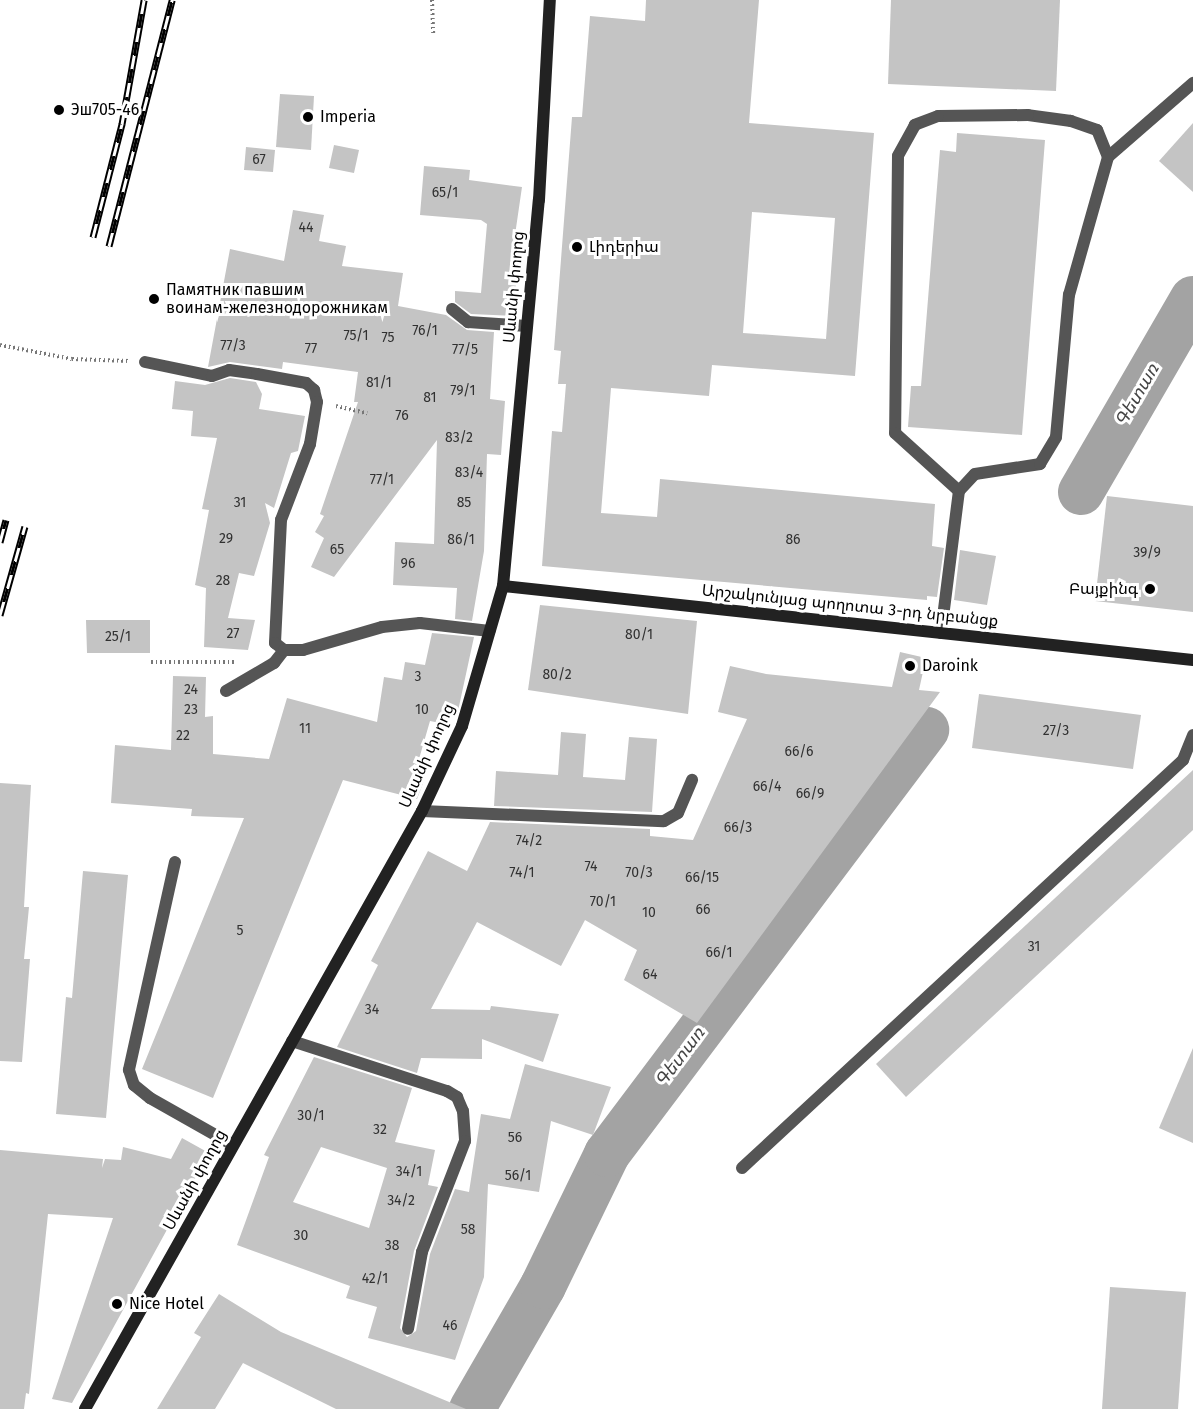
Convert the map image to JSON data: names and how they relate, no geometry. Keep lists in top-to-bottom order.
{
  "streets": {
    "street": ["Սևանի փողոց", "Արշակունյաց պողոտա 3-րդ նրբանցք"]
  },
  "crossings": [
    ["Սևանի փողոց", "Արշակունյաց պողոտա 3-րդ նրբանցք"]
  ],
  "water": ["Գետառ"],
  "places": [
    "Эш705-46",
    "Imperia",
    "Լիդերիա",
    "Памятник павшим воинам-железнодорожникам",
    "Բայքինգ",
    "Daroink",
    "Nice Hotel"
  ],
  "house_numbers": [
    "67",
    "65/1",
    "44",
    "76/1",
    "75/1",
    "75",
    "77/3",
    "77",
    "77/5",
    "81/1",
    "79/1",
    "81",
    "76",
    "83/2",
    "83/4",
    "77/1",
    "31",
    "85",
    "29",
    "86/1",
    "86",
    "65",
    "39/9",
    "96",
    "28",
    "27",
    "80/1",
    "25/1",
    "80/2",
    "3",
    "24",
    "23",
    "10",
    "11",
    "27/3",
    "22",
    "66/6",
    "66/4",
    "66/9",
    "66/3",
    "74/2",
    "74",
    "74/1",
    "70/3",
    "66/15",
    "70/1",
    "66",
    "10",
    "5",
    "31",
    "66/1",
    "64",
    "34",
    "30/1",
    "32",
    "56",
    "34/1",
    "56/1",
    "34/2",
    "58",
    "30",
    "38",
    "42/1",
    "46"
  ]
}
